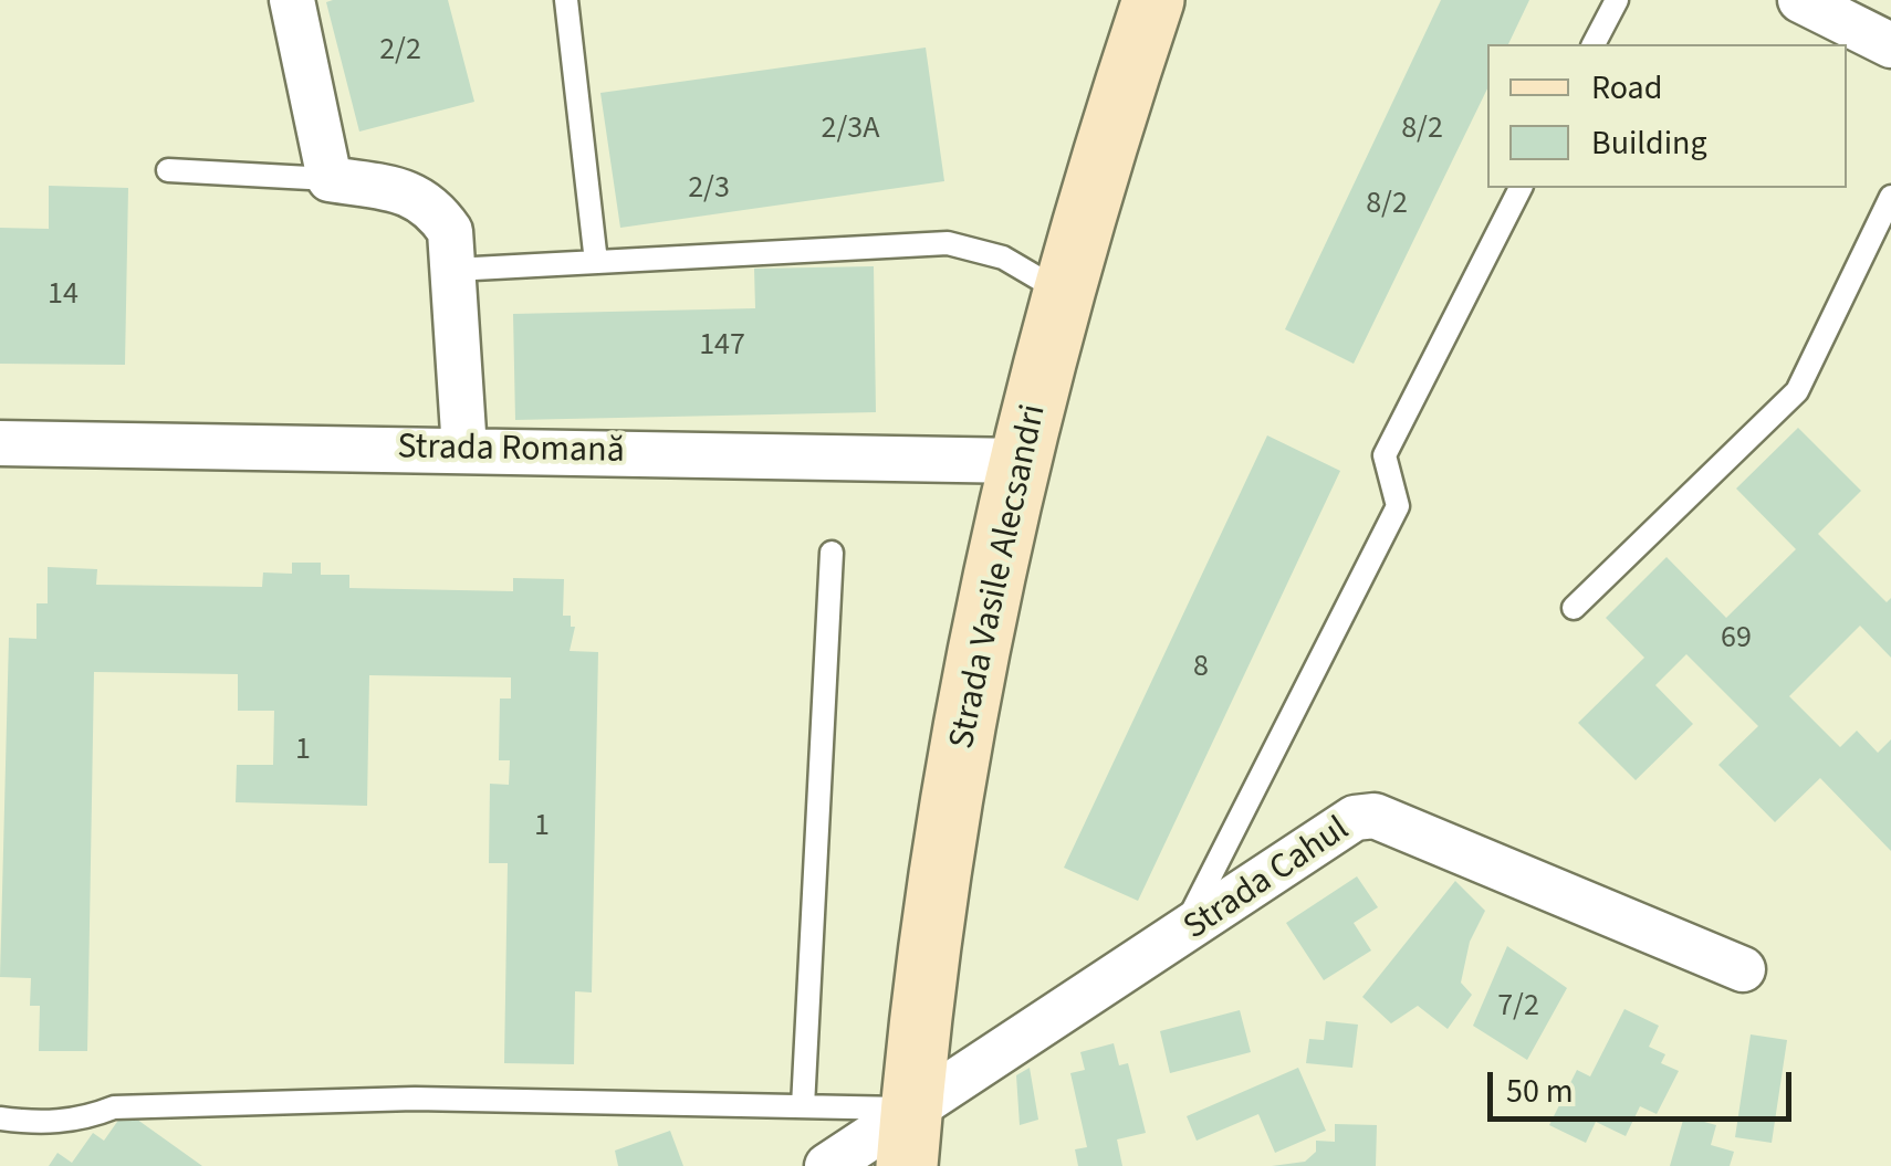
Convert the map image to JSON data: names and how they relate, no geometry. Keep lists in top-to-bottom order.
{
  "streets": {
    "main road": ["Strada Vasile Alecsandri"],
    "street": ["Strada Romană", "Strada Cahul"]
  },
  "crossings": [
    ["Strada Romană", "Strada Vasile Alecsandri"],
    ["Strada Vasile Alecsandri", "Strada Cahul"]
  ],
  "house_numbers": [
    "2/2",
    "2/3A",
    "8/2",
    "2/3",
    "8/2",
    "14",
    "147",
    "69",
    "8",
    "1",
    "1",
    "7/2"
  ],
  "legend": ["Road", "Building"],
  "scale_bar": "50 m"
}
